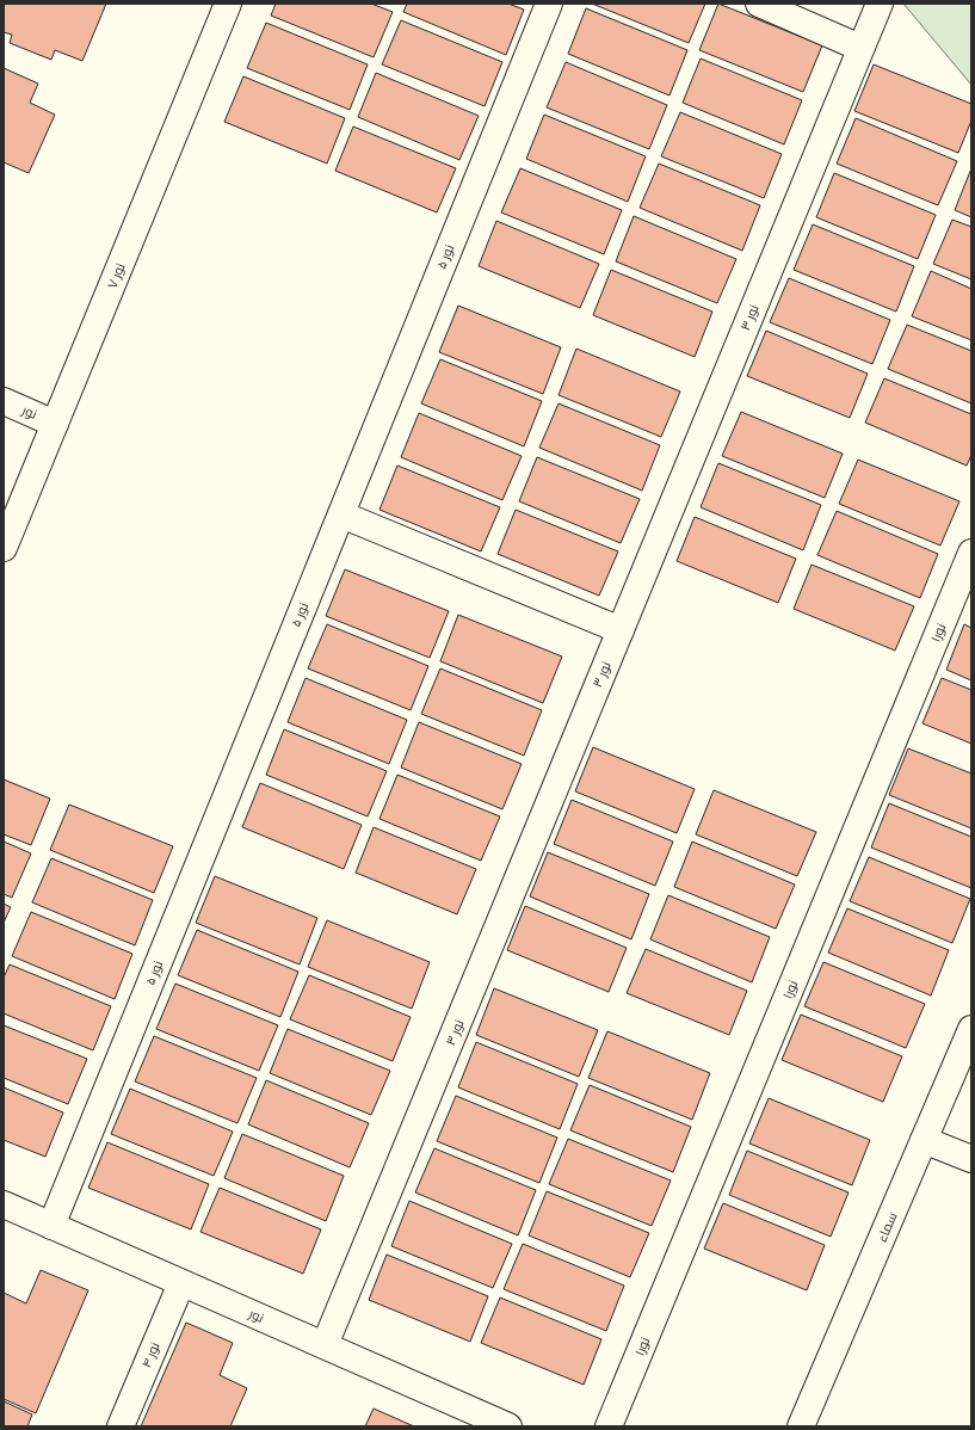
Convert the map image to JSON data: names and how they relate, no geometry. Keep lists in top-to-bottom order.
{
  "streets": {
    "street": [
      "نور ۵",
      "نور ۷",
      "نور ۳",
      "نور",
      "نور۱",
      "سماء",
      "نور ۴"
    ]
  },
  "crossings": [
    ["نور ۵", "نور"],
    ["نور ۷", "نور"],
    ["نور ۳", "نور"],
    ["نور", "نور ۴"]
  ]
}
